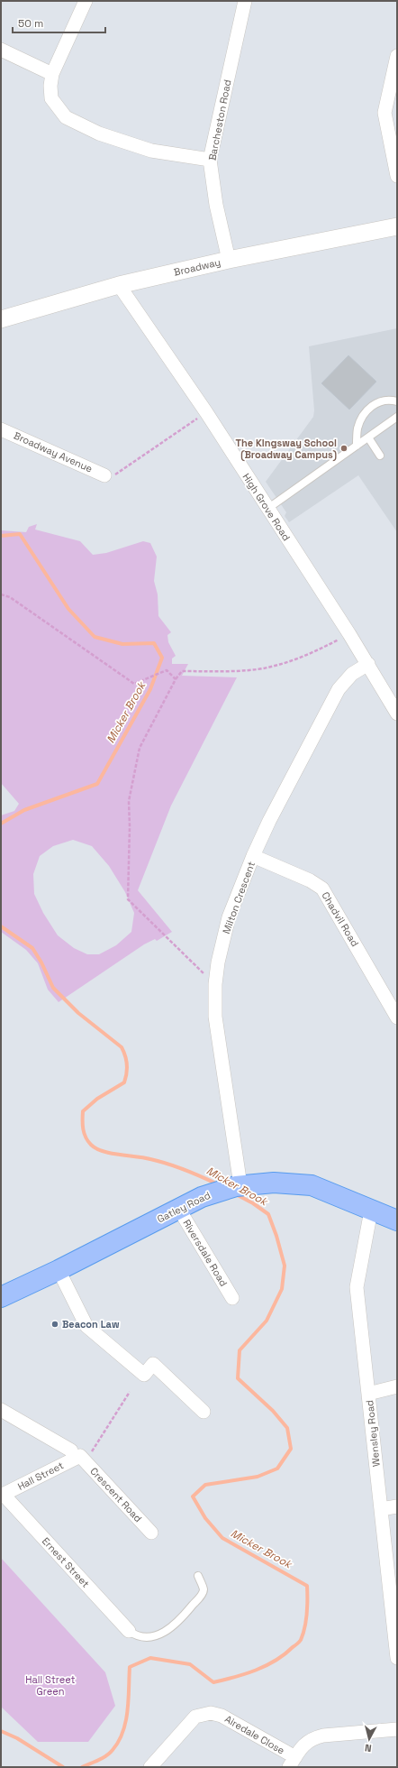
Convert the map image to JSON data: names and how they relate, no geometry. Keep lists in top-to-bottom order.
{
  "streets": {
    "main road": ["Gatley Road"],
    "street": [
      "Barcheston Road",
      "Broadway",
      "Broadway Avenue",
      "High Grove Road",
      "Milton Crescent",
      "Chadvil Road",
      "Riversdale Road",
      "Wensley Road",
      "Hall Street",
      "Crescent Road",
      "Ernest Street",
      "Airedale Close"
    ]
  },
  "crossings": [
    ["Barcheston Road", "Broadway"],
    ["Broadway", "High Grove Road"],
    ["High Grove Road", "Milton Crescent"],
    ["Milton Crescent", "Chadvil Road"],
    ["Milton Crescent", "Gatley Road"],
    ["Gatley Road", "Riversdale Road"],
    ["Gatley Road", "Wensley Road"],
    ["Hall Street", "Crescent Road"],
    ["Hall Street", "Ernest Street"]
  ],
  "water": ["Micker Brook"],
  "parks": ["Hall Street Green"],
  "places": ["The Kingsway School (Broadway Campus)", "Beacon Law"],
  "scale_bar": "50 m",
  "north": "bottom"
}
